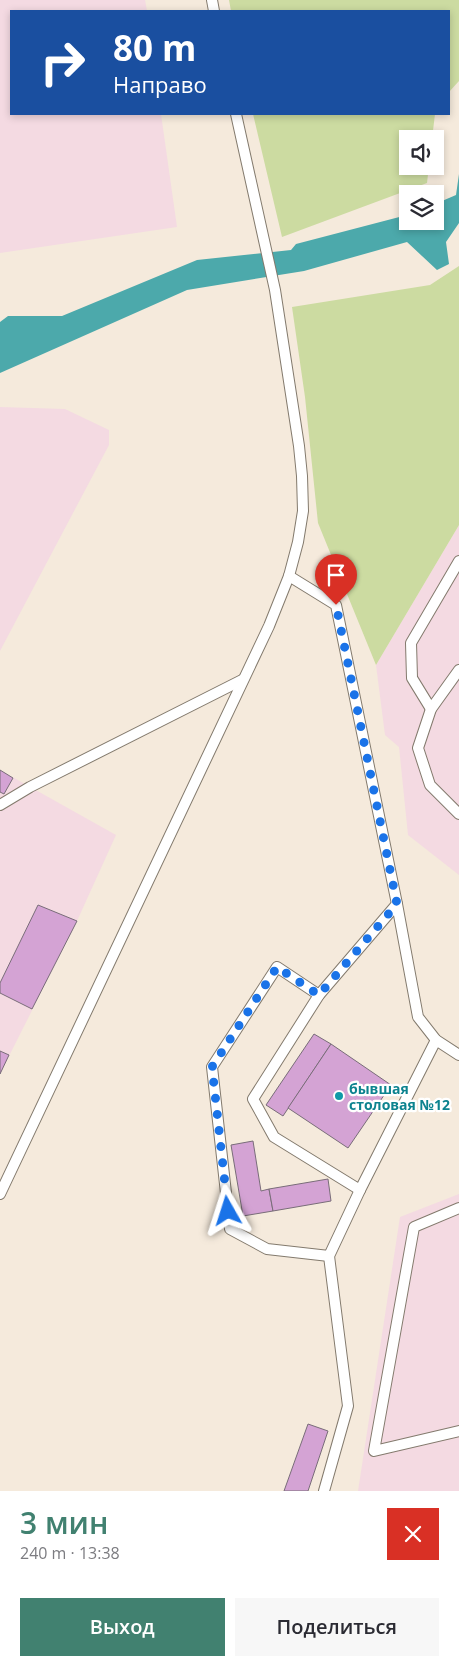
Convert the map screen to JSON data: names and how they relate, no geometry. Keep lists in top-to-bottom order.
{
  "places": ["бывшая столовая №12"],
  "page": {
    "turn": ["80 m", "Направо"],
    "heading": ["3 мин", "240 m · 13:38"],
    "buttons": ["Выход", "Поделиться"]
  }
}
